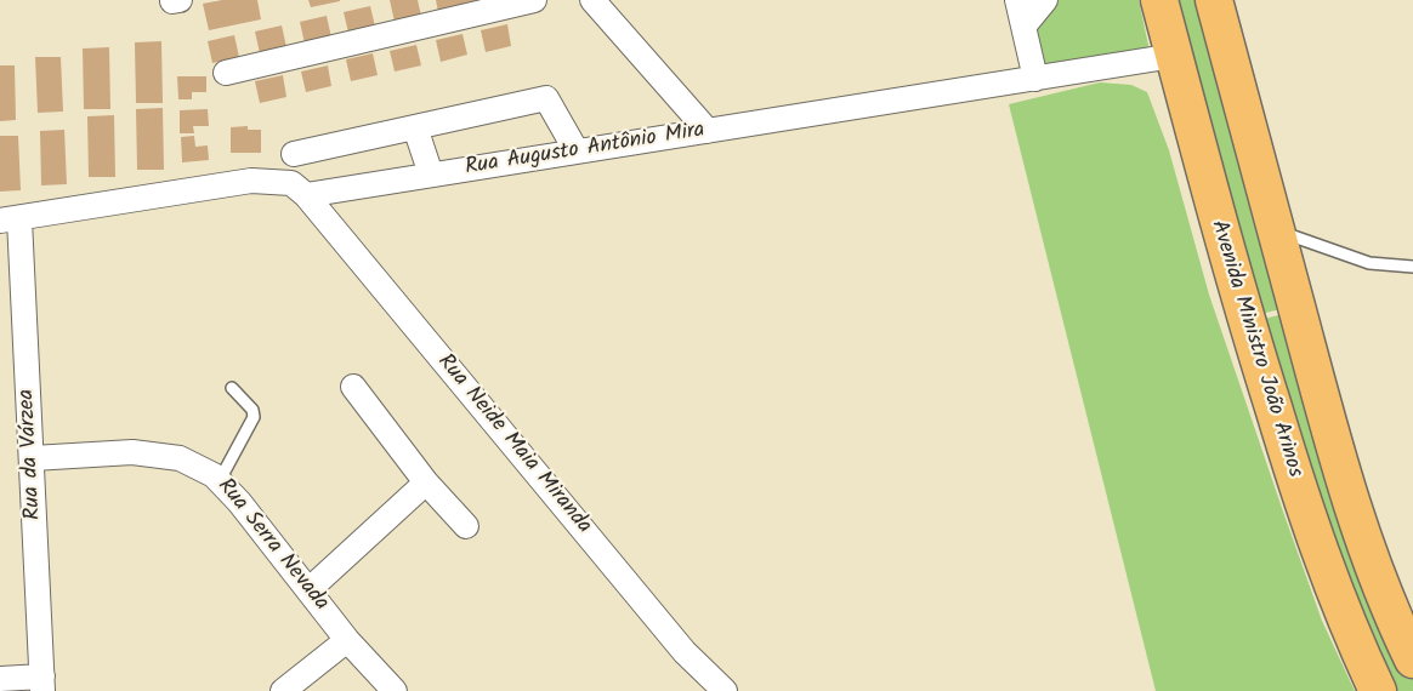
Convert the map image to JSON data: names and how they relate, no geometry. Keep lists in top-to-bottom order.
{
  "streets": {
    "main road": ["Avenida Ministro João Arinos"],
    "street": [
      "Rua Augusto Antônio Mira",
      "Rua Neide Maia Miranda",
      "Rua da Várzea",
      "Rua Serra Nevada"
    ]
  },
  "crossings": [
    ["Rua Augusto Antônio Mira", "Avenida Ministro João Arinos"],
    ["Rua Augusto Antônio Mira", "Rua Neide Maia Miranda"],
    ["Rua da Várzea", "Rua Serra Nevada"]
  ]
}
